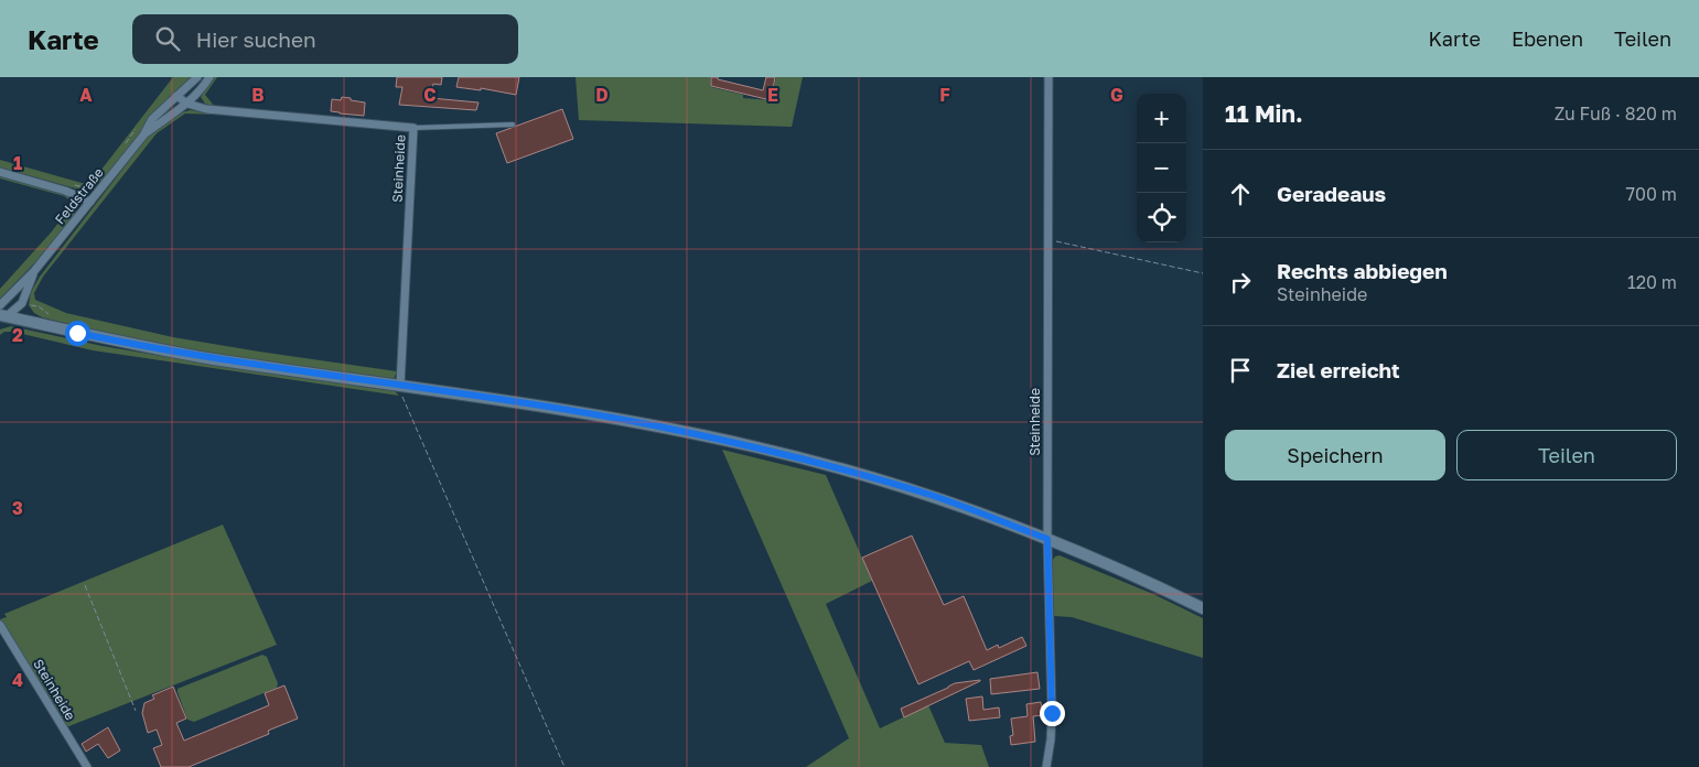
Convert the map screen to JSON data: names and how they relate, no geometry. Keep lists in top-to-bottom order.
{
  "streets": {
    "street": ["Steinheide", "Feldstraße"]
  },
  "crossings": [
    ["Steinheide", "Feldstraße"]
  ],
  "page": {
    "header": "Karte",
    "search": "Hier suchen",
    "nav": ["Karte", "Ebenen", "Teilen"],
    "heading": ["11 Min.", "Zu Fuß · 820 m"],
    "map_buttons": ["+", "−"],
    "list": [
      ["Geradeaus", "700 m"],
      ["Rechts abbiegen", "Steinheide", "120 m"],
      "Ziel erreicht"
    ],
    "buttons": ["Speichern", "Teilen"]
  },
  "grid": {
    "columns": [
      "A",
      "B",
      "C",
      "D",
      "E",
      "F",
      "G"
    ],
    "rows": [
      "1",
      "2",
      "3",
      "4"
    ]
  }
}
